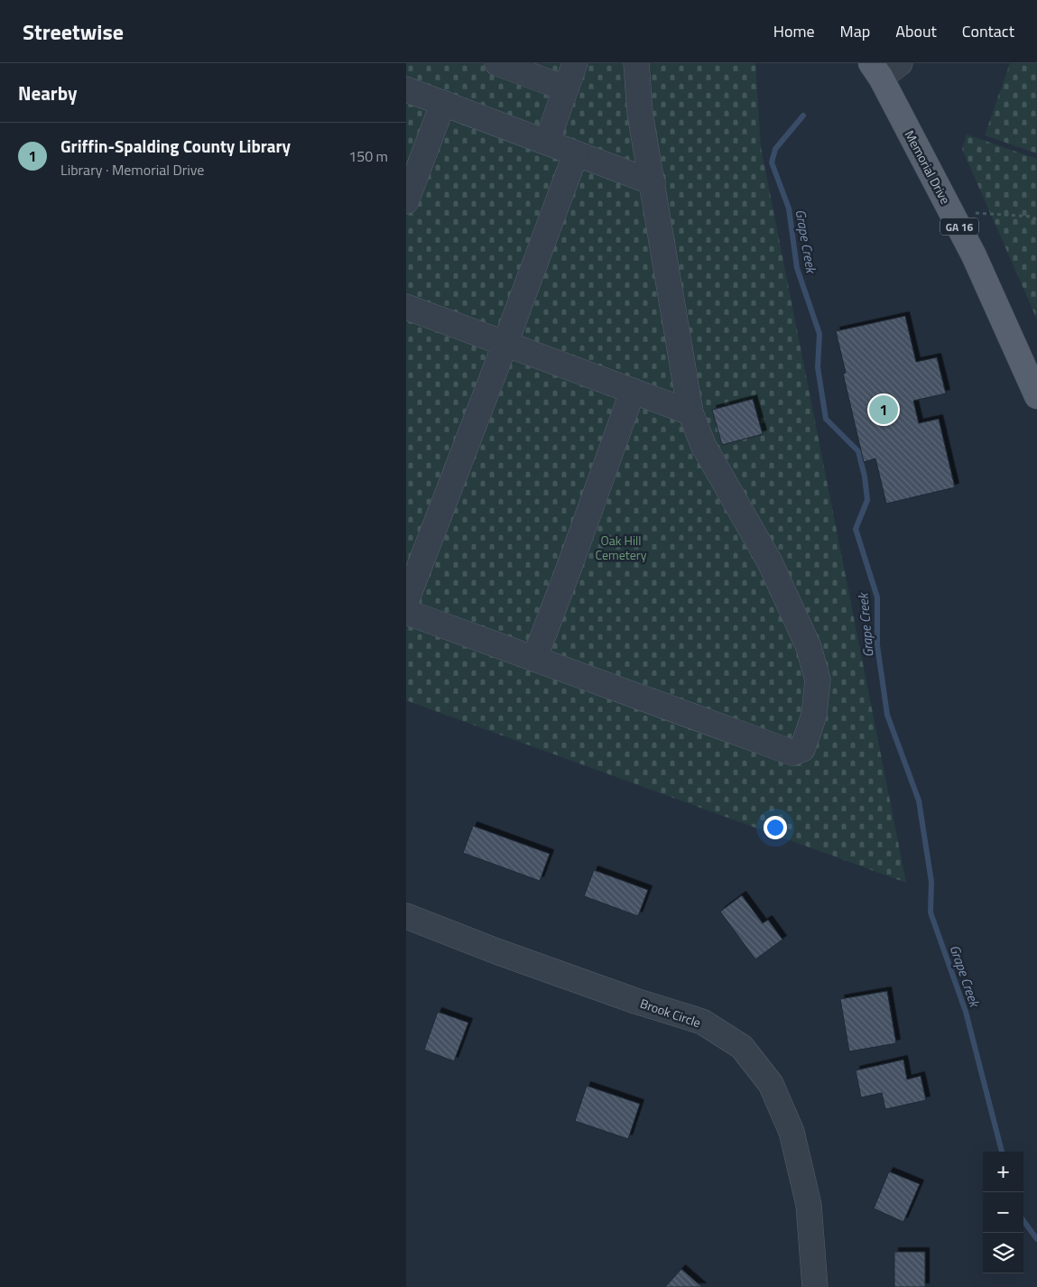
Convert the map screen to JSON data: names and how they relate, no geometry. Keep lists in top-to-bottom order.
{
  "streets": {
    "main road": ["Memorial Drive", "GA 16"],
    "street": ["Brook Circle"]
  },
  "water": ["Grape Creek"],
  "parks": ["Oak Hill Cemetery"],
  "page": {
    "header": "Streetwise",
    "nav": [
      "Home",
      "Map",
      "About",
      "Contact"
    ],
    "heading": "Nearby",
    "list": [
      {
        "mark": "1",
        "name": "Griffin-Spalding County Library",
        "note": "Library · Memorial Drive",
        "value": "150 m"
      }
    ],
    "pins": "1",
    "map_buttons": ["+", "−"]
  }
}
